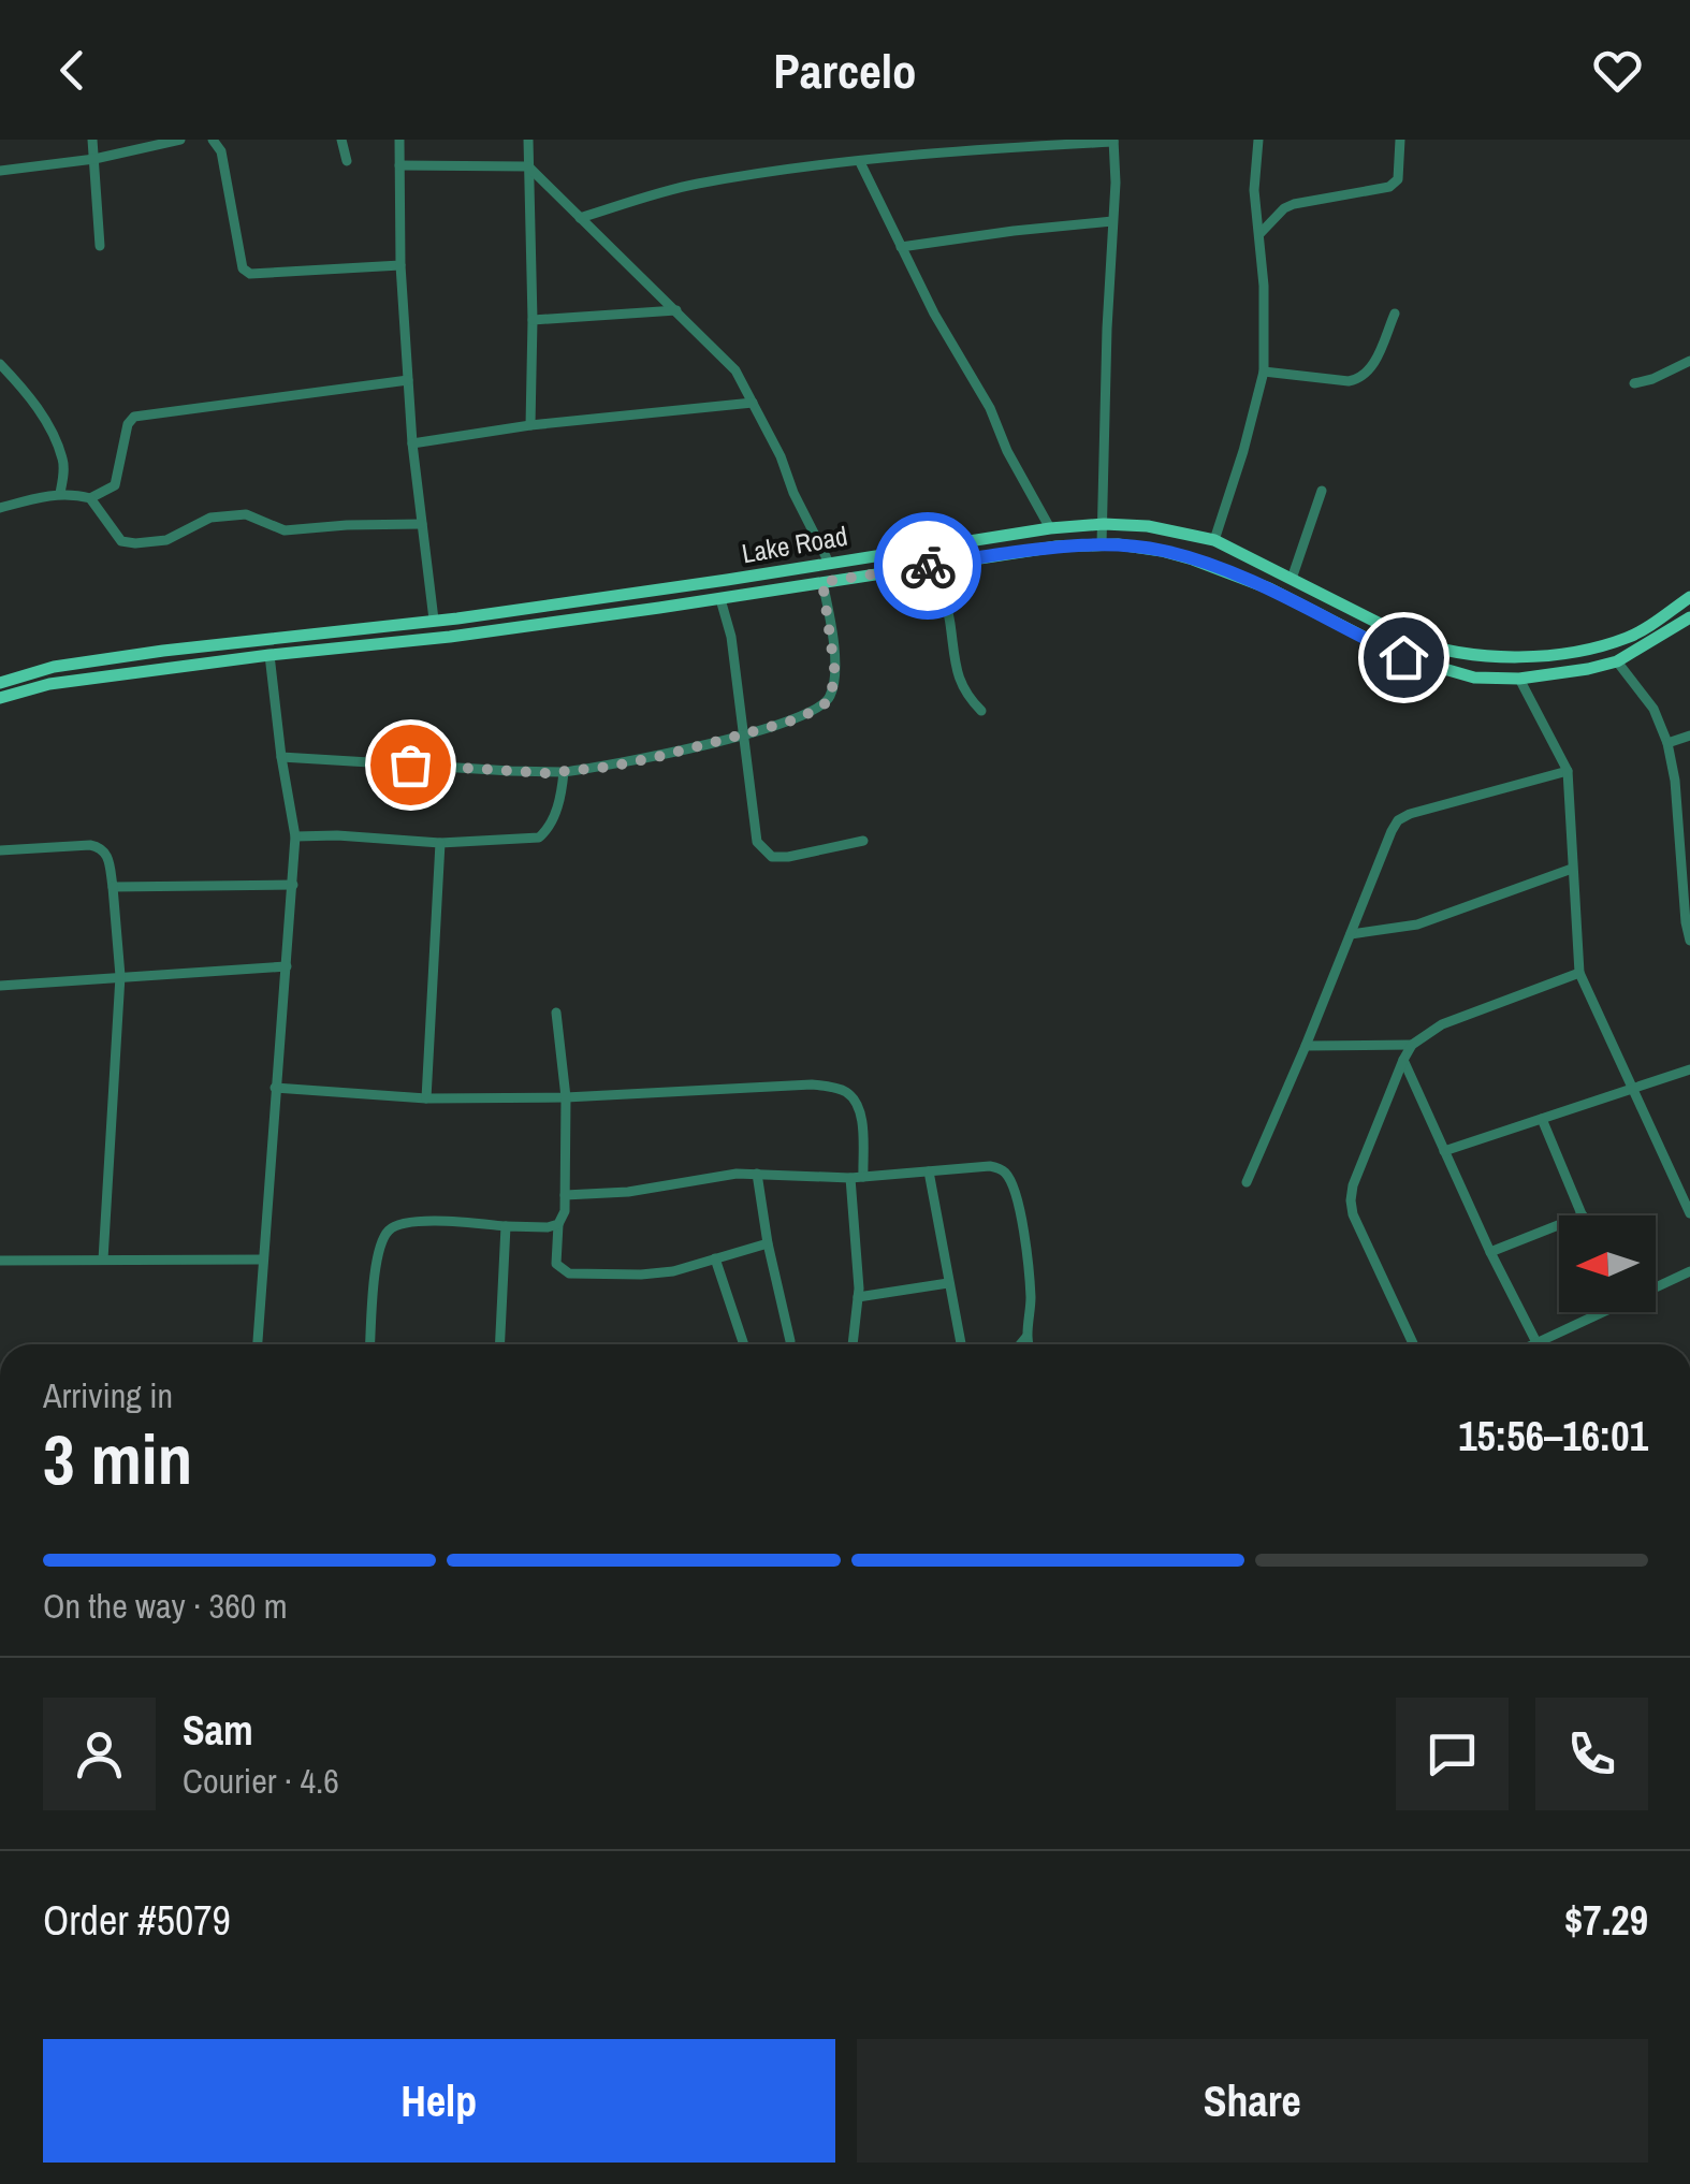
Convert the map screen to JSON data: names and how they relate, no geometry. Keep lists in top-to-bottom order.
{
  "streets": {
    "main road": ["Lake Road"]
  },
  "north": "left",
  "page": {
    "header": "Parcelo",
    "heading": ["3 min", "Arriving in", "15:56–16:01"],
    "panel": [
      "Sam",
      "Courier · 4.6",
      "Order #5079",
      "$7.29"
    ],
    "bar": "On the way · 360 m",
    "buttons": ["Help", "Share"]
  }
}
